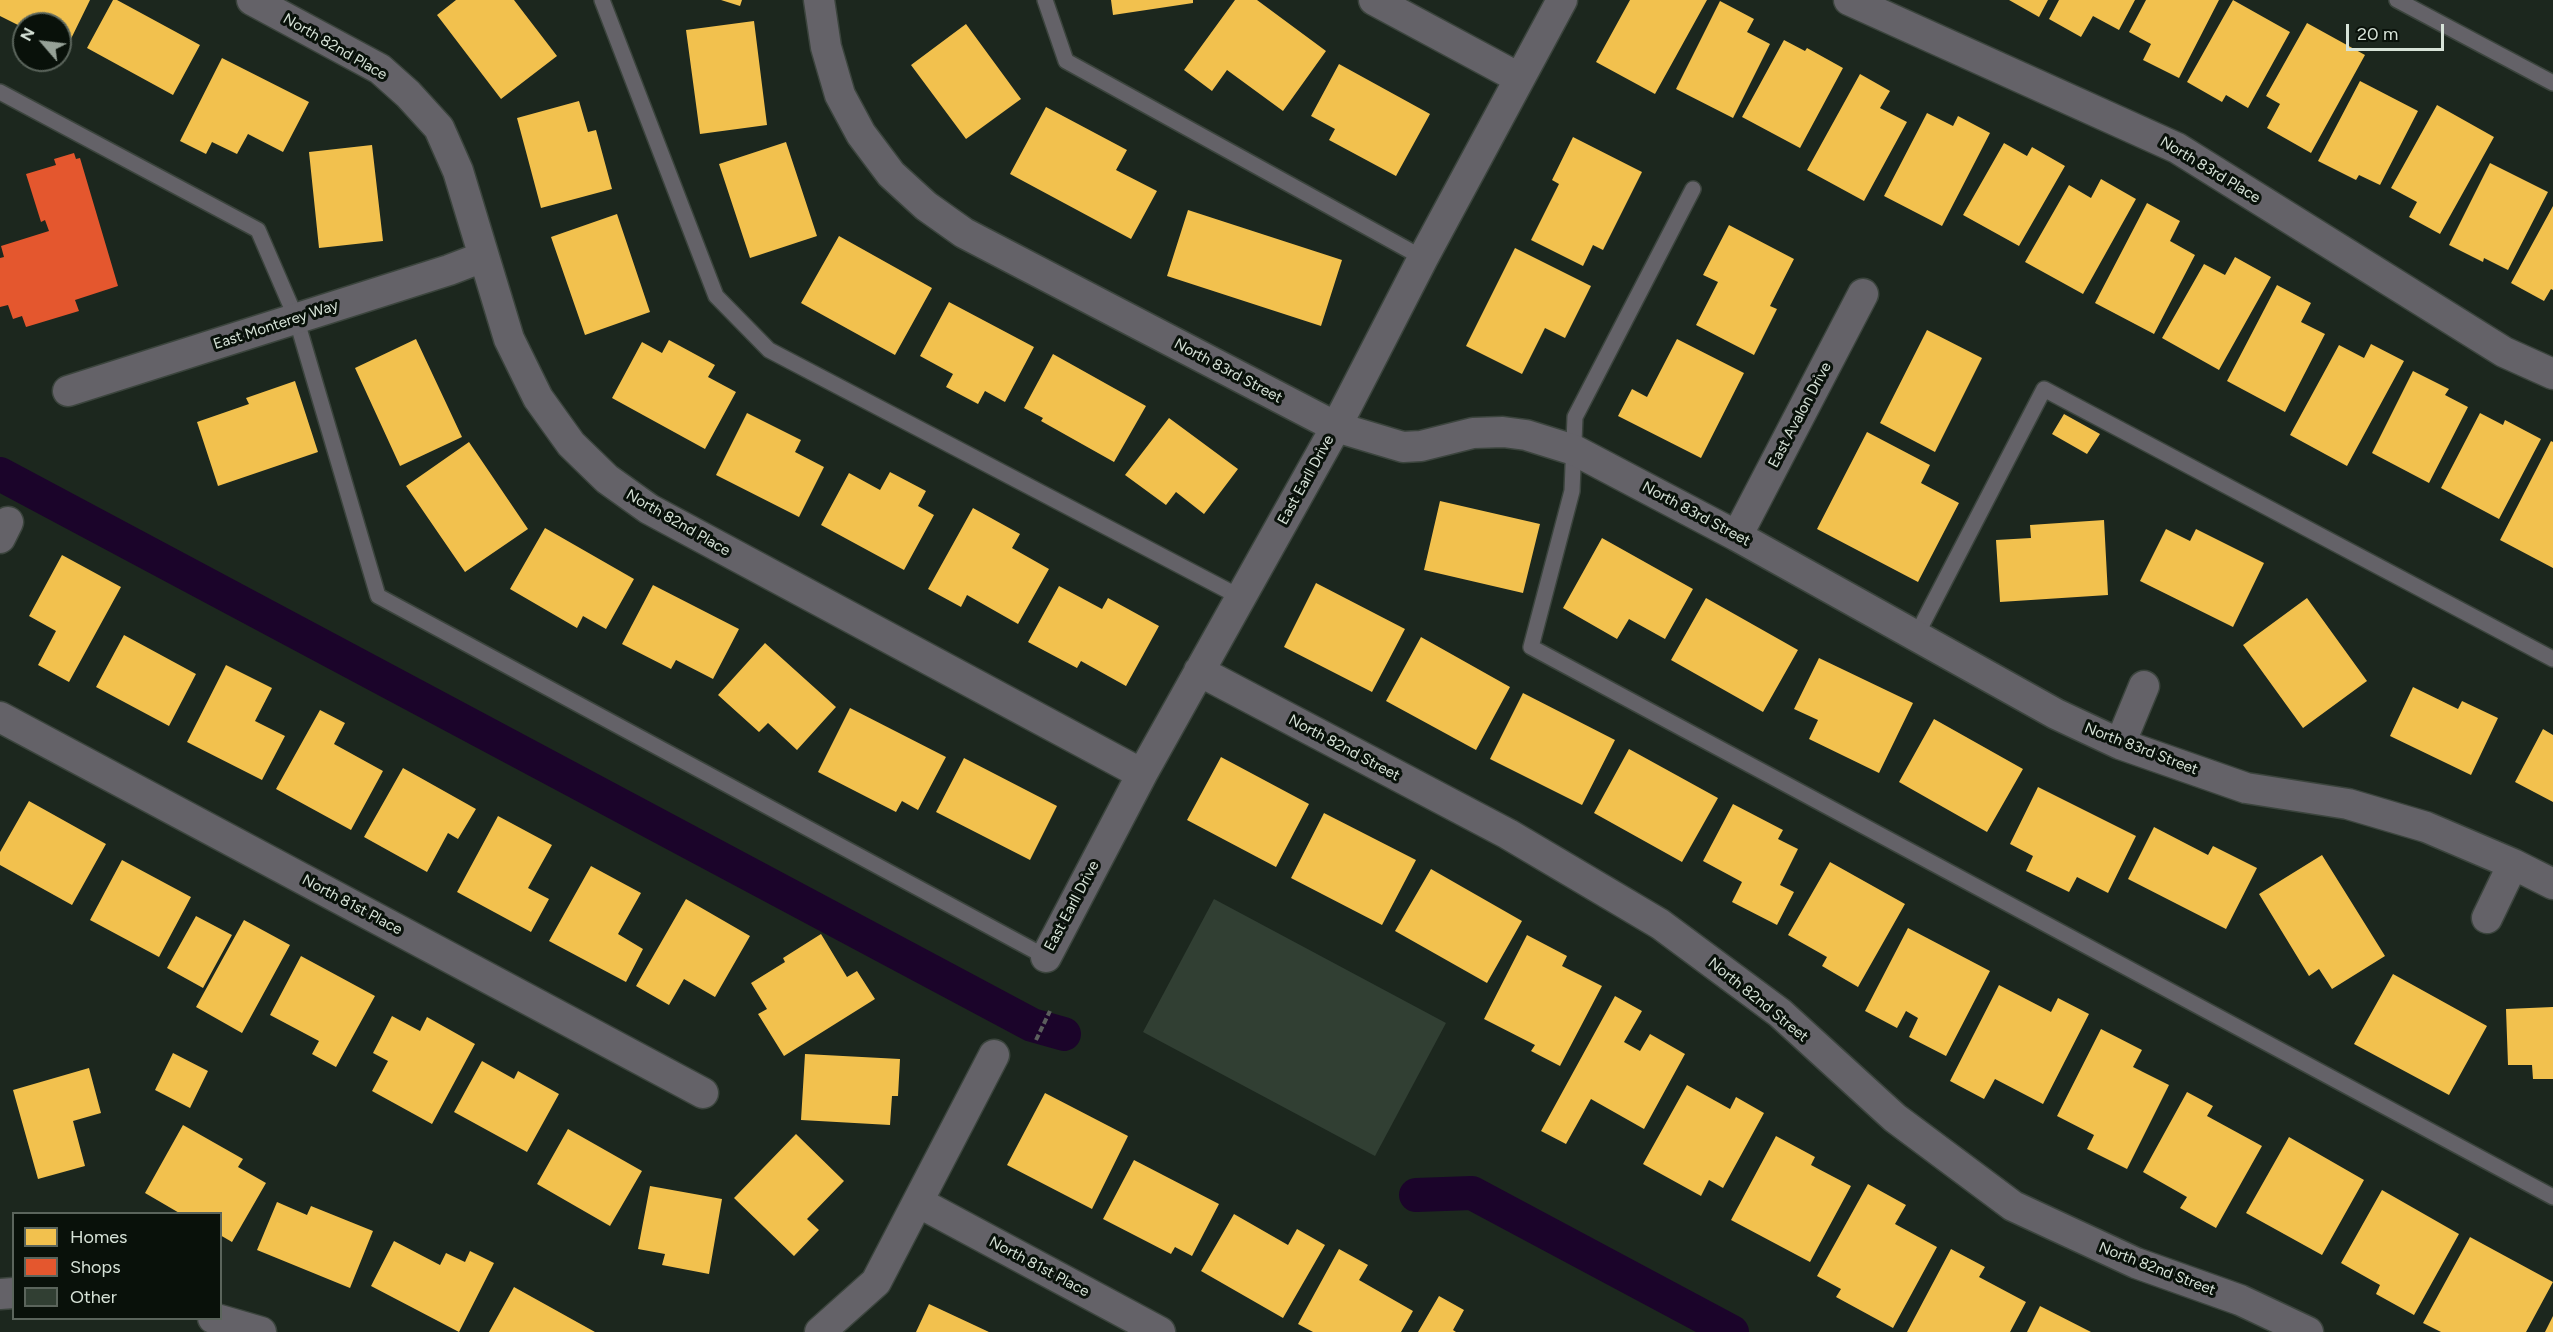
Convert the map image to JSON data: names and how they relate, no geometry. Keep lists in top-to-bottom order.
{
  "streets": {
    "street": [
      "North 82nd Place",
      "North 83rd Place",
      "East Monterey Way",
      "North 83rd Street",
      "East Avalon Drive",
      "East Earll Drive",
      "North 82nd Street",
      "North 81st Place"
    ]
  },
  "crossings": [
    ["North 82nd Place", "East Monterey Way"],
    ["North 82nd Place", "East Earll Drive"],
    ["North 83rd Street", "East Avalon Drive"],
    ["North 83rd Street", "East Earll Drive"],
    ["East Earll Drive", "North 82nd Street"]
  ],
  "legend": ["Homes", "Shops", "Other"],
  "scale_bar": "20 m",
  "north": "top left"
}
